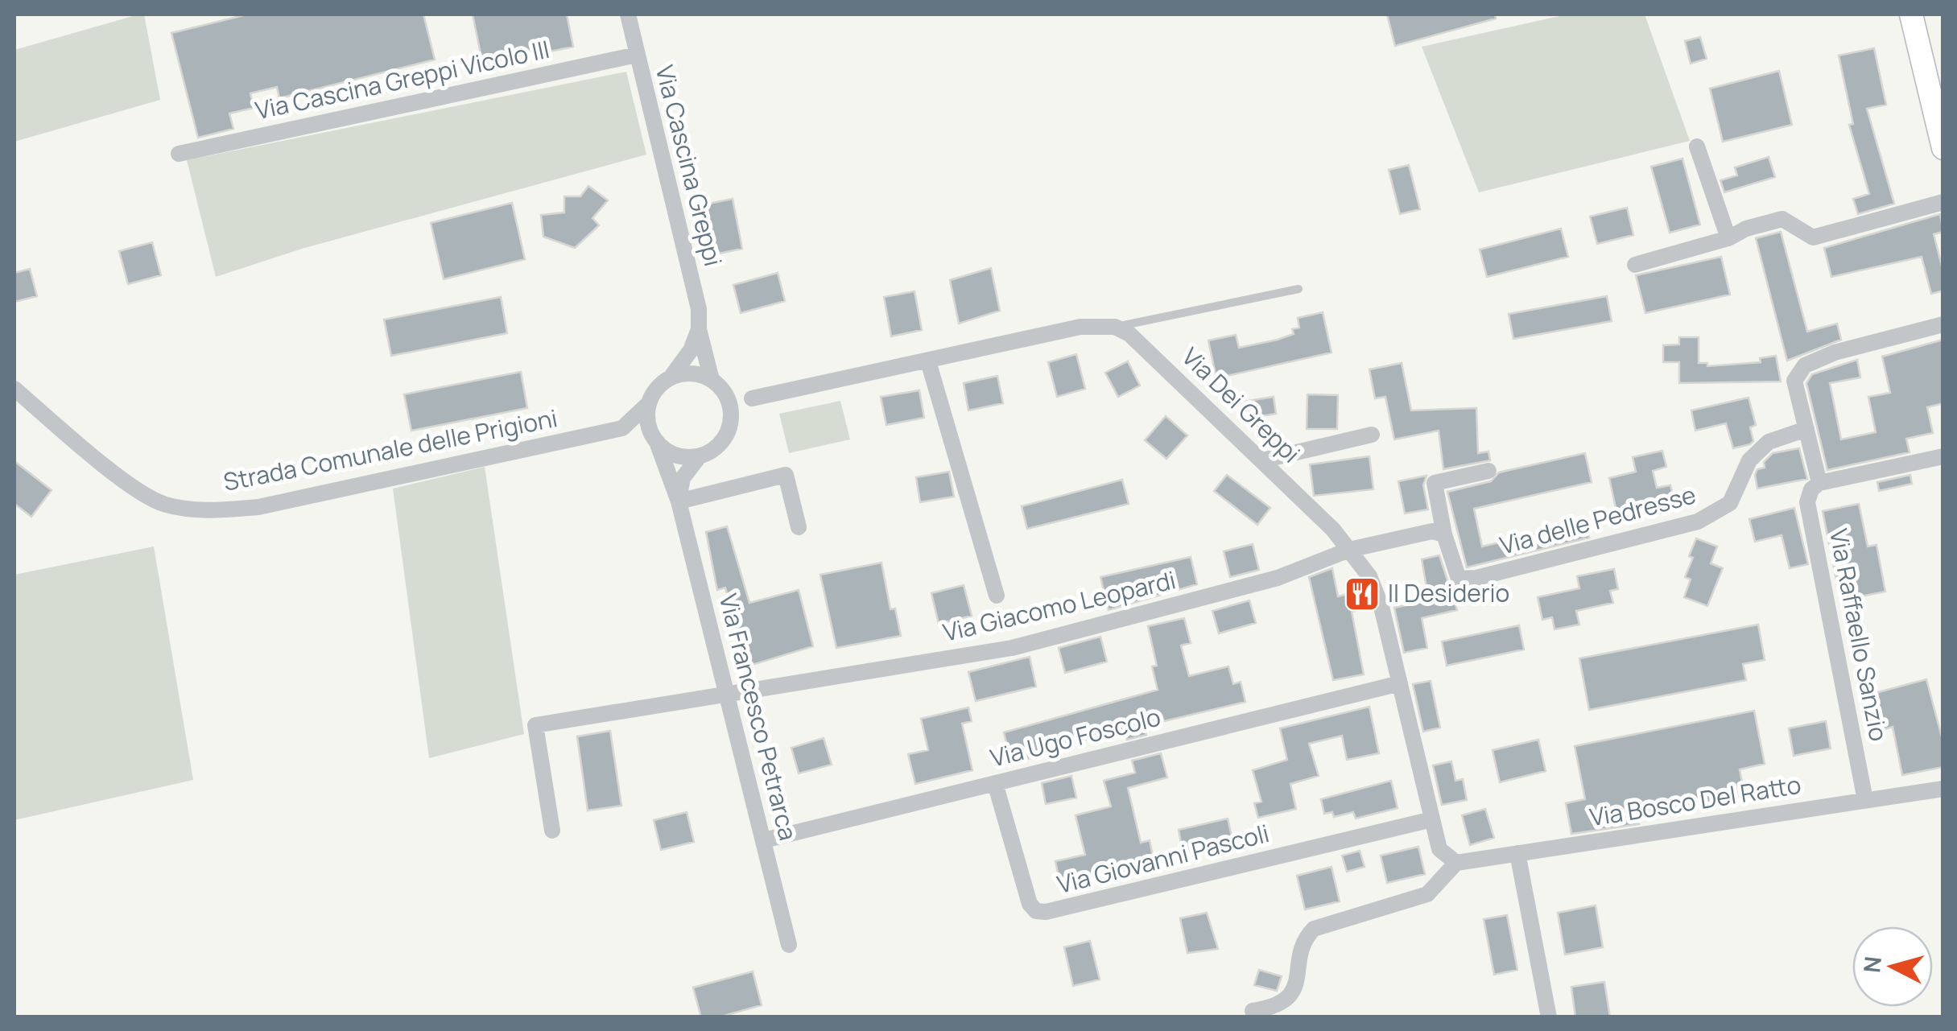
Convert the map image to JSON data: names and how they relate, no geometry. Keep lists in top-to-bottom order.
{
  "streets": {
    "street": [
      "Via Cascina Greppi Vicolo III",
      "Via Cascina Greppi",
      "Via Dei Greppi",
      "Strada Comunale delle Prigioni",
      "Via delle Pedresse",
      "Via Giacomo Leopardi",
      "Via Raffaello Sanzio",
      "Via Francesco Petrarca",
      "Via Ugo Foscolo",
      "Via Bosco Del Ratto",
      "Via Giovanni Pascoli"
    ]
  },
  "crossings": [
    ["Via Cascina Greppi Vicolo III", "Via Cascina Greppi"],
    ["Via Cascina Greppi", "Via Francesco Petrarca"],
    ["Via Dei Greppi", "Via Giacomo Leopardi"],
    ["Via Dei Greppi", "Via Ugo Foscolo"],
    ["Via Dei Greppi", "Via Bosco Del Ratto"],
    ["Via Dei Greppi", "Via Giovanni Pascoli"],
    ["Via delle Pedresse", "Via Raffaello Sanzio"],
    ["Via Giacomo Leopardi", "Via Francesco Petrarca"],
    ["Via Raffaello Sanzio", "Via Bosco Del Ratto"],
    ["Via Francesco Petrarca", "Via Ugo Foscolo"],
    ["Via Ugo Foscolo", "Via Giovanni Pascoli"]
  ],
  "places": {
    "restaurant": ["Il Desiderio"]
  },
  "north": "left"
}
